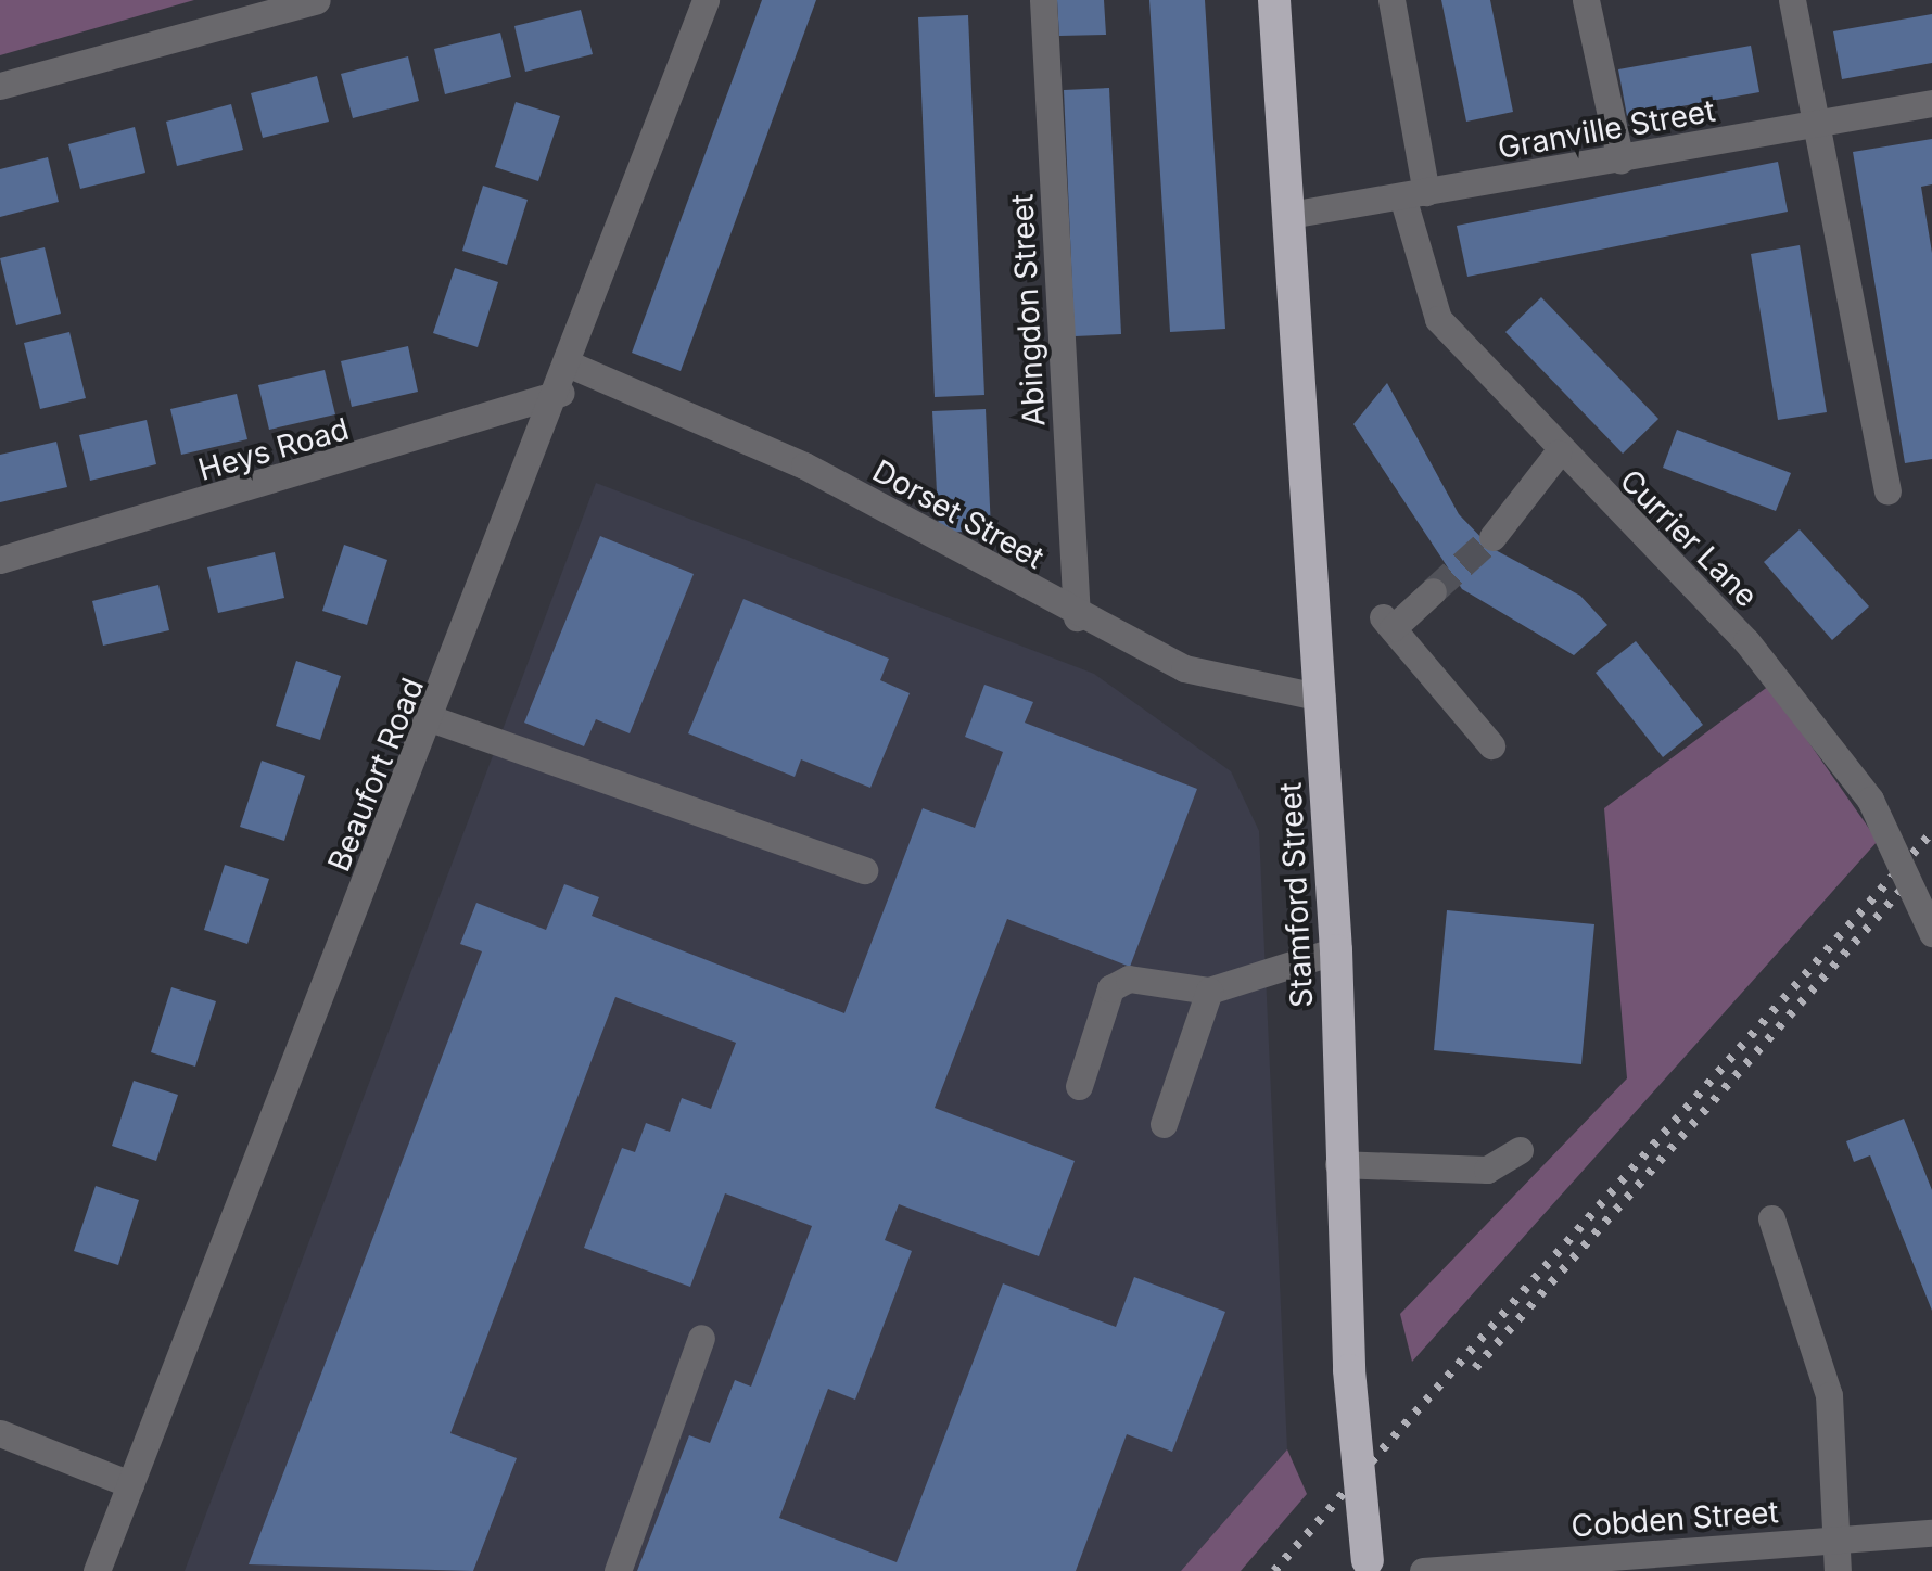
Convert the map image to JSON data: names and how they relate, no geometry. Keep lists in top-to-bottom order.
{
  "streets": {
    "highway": ["Stamford Street"],
    "street": [
      "Granville Street",
      "Abingdon Street",
      "Heys Road",
      "Dorset Street",
      "Currier Lane",
      "Beaufort Road",
      "Cobden Street"
    ]
  },
  "crossings": [
    ["Granville Street", "Currier Lane"],
    ["Granville Street", "Stamford Street"],
    ["Abingdon Street", "Dorset Street"],
    ["Heys Road", "Beaufort Road"],
    ["Dorset Street", "Beaufort Road"],
    ["Dorset Street", "Stamford Street"]
  ]
}
